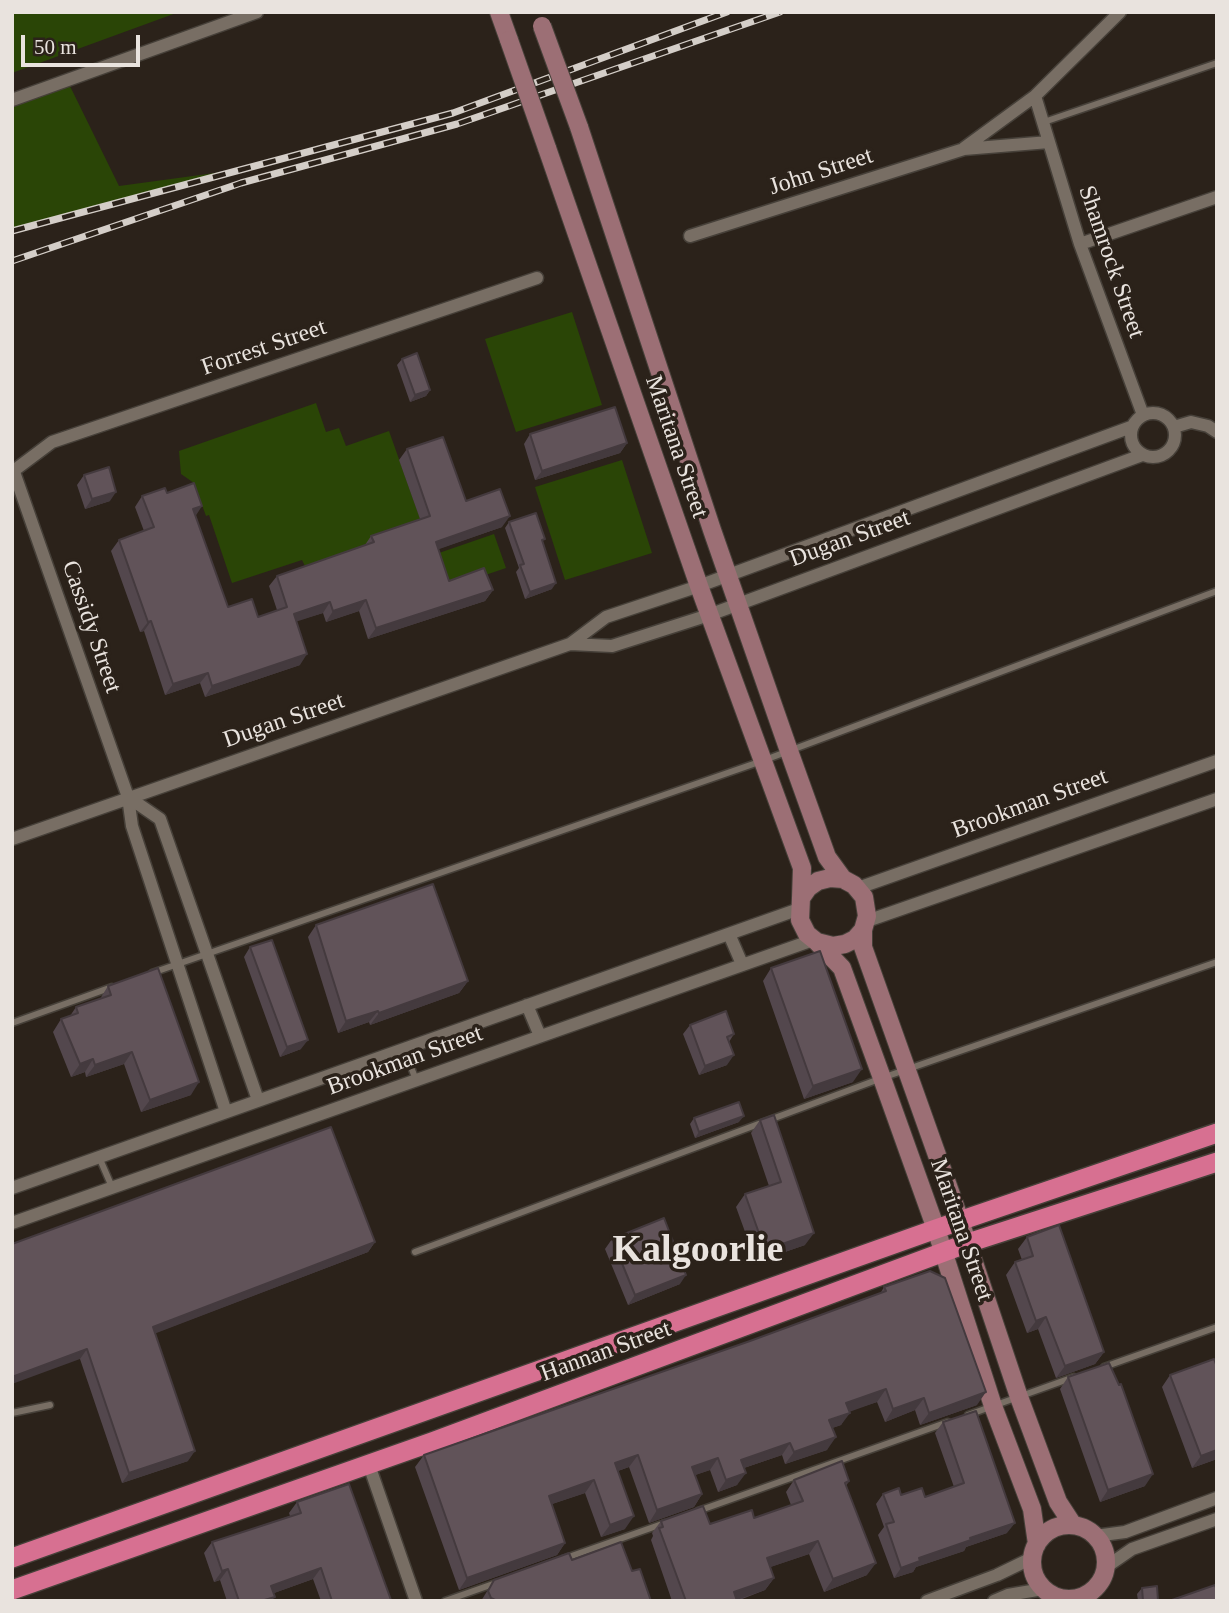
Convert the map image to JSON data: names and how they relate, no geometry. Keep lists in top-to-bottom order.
{
  "streets": {
    "highway": ["Hannan Street"],
    "main road": ["Maritana Street"],
    "street": [
      "John Street",
      "Shamrock Street",
      "Forrest Street",
      "Dugan Street",
      "Cassidy Street",
      "Brookman Street"
    ]
  },
  "crossings": [
    ["John Street", "Shamrock Street"],
    ["Shamrock Street", "Dugan Street"],
    ["Forrest Street", "Cassidy Street"],
    ["Maritana Street", "Dugan Street"],
    ["Maritana Street", "Brookman Street"],
    ["Maritana Street", "Hannan Street"],
    ["Dugan Street", "Cassidy Street"],
    ["Cassidy Street", "Brookman Street"]
  ],
  "districts": ["Kalgoorlie"],
  "scale_bar": "50 m"
}
